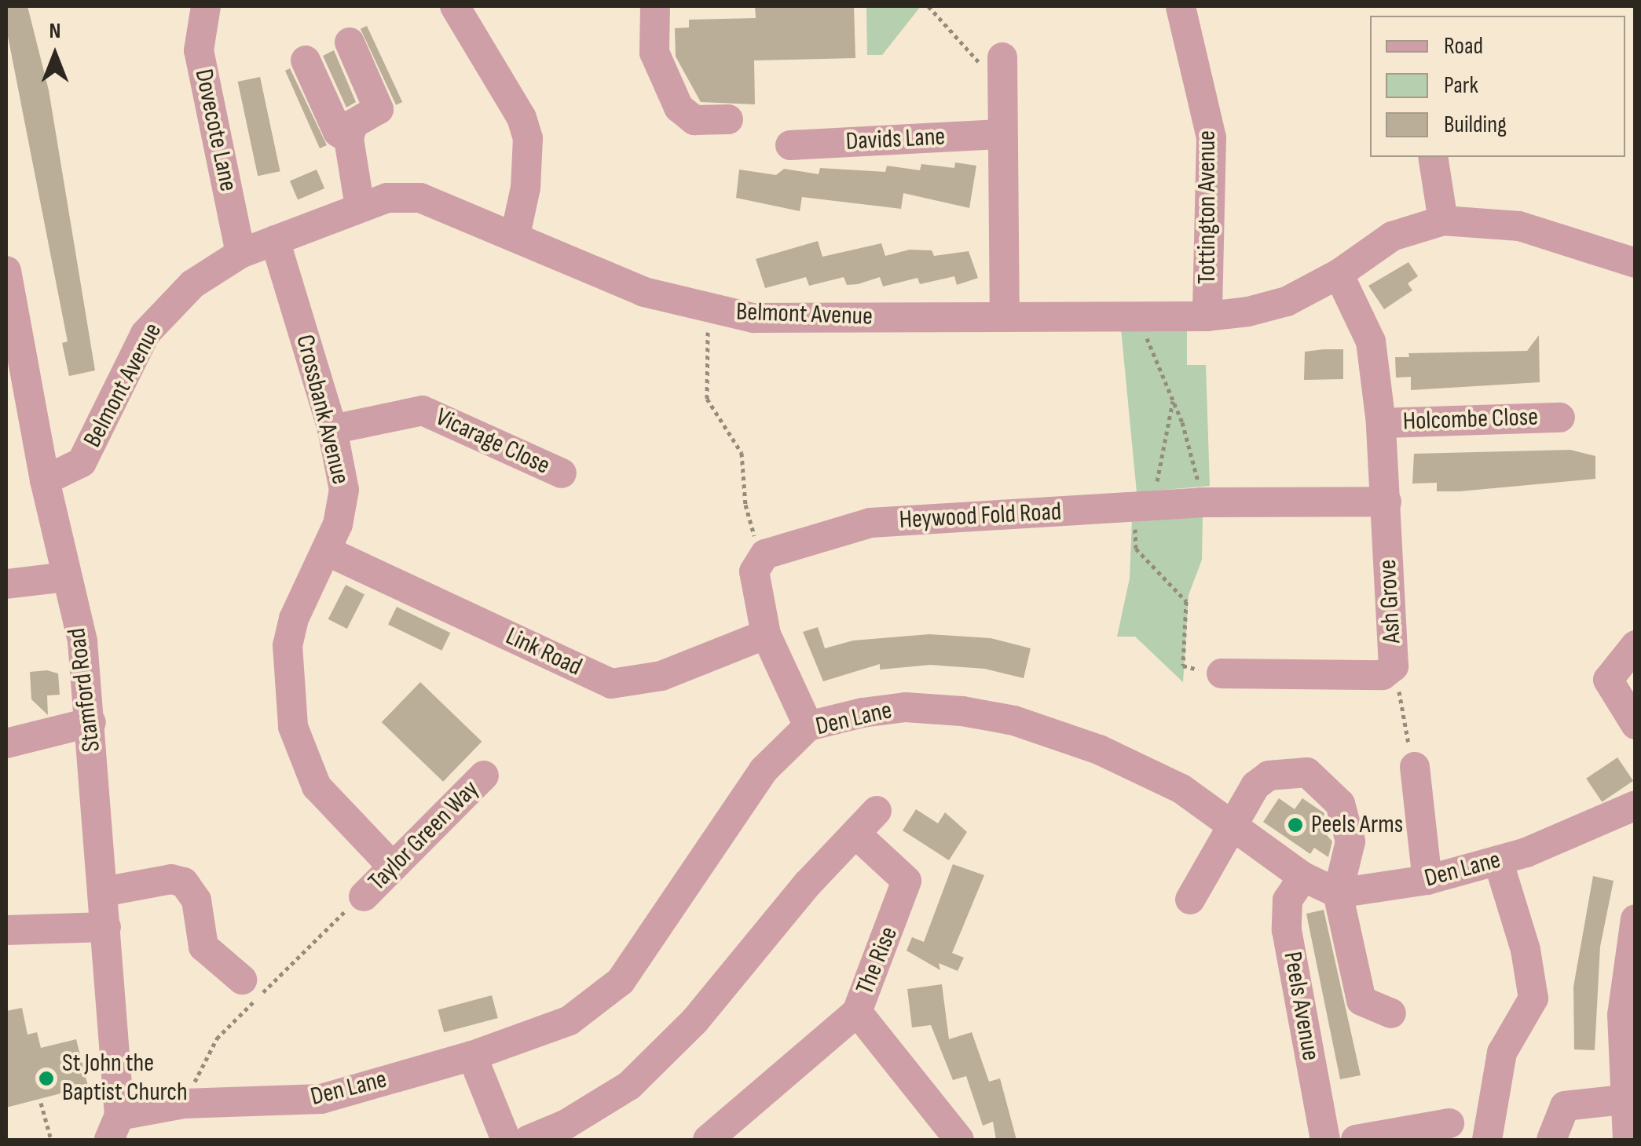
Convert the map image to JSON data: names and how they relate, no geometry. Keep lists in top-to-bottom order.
{
  "streets": {
    "street": [
      "Dovecote Lane",
      "Davids Lane",
      "Tottington Avenue",
      "Belmont Avenue",
      "Crossbank Avenue",
      "Holcombe Close",
      "Vicarage Close",
      "Heywood Fold Road",
      "Ash Grove",
      "Link Road",
      "Stamford Road",
      "Den Lane",
      "Taylor Green Way",
      "The Rise",
      "Peels Avenue"
    ]
  },
  "crossings": [
    ["Dovecote Lane", "Belmont Avenue"],
    ["Tottington Avenue", "Belmont Avenue"],
    ["Belmont Avenue", "Crossbank Avenue"],
    ["Belmont Avenue", "Ash Grove"],
    ["Belmont Avenue", "Stamford Road"],
    ["Crossbank Avenue", "Vicarage Close"],
    ["Crossbank Avenue", "Link Road"],
    ["Crossbank Avenue", "Taylor Green Way"],
    ["Holcombe Close", "Ash Grove"],
    ["Heywood Fold Road", "Ash Grove"],
    ["Stamford Road", "Den Lane"],
    ["Den Lane", "Peels Avenue"]
  ],
  "places": ["Peels Arms", "St John the Baptist Church"],
  "legend": ["Road", "Park", "Building"],
  "north": "top"
}
